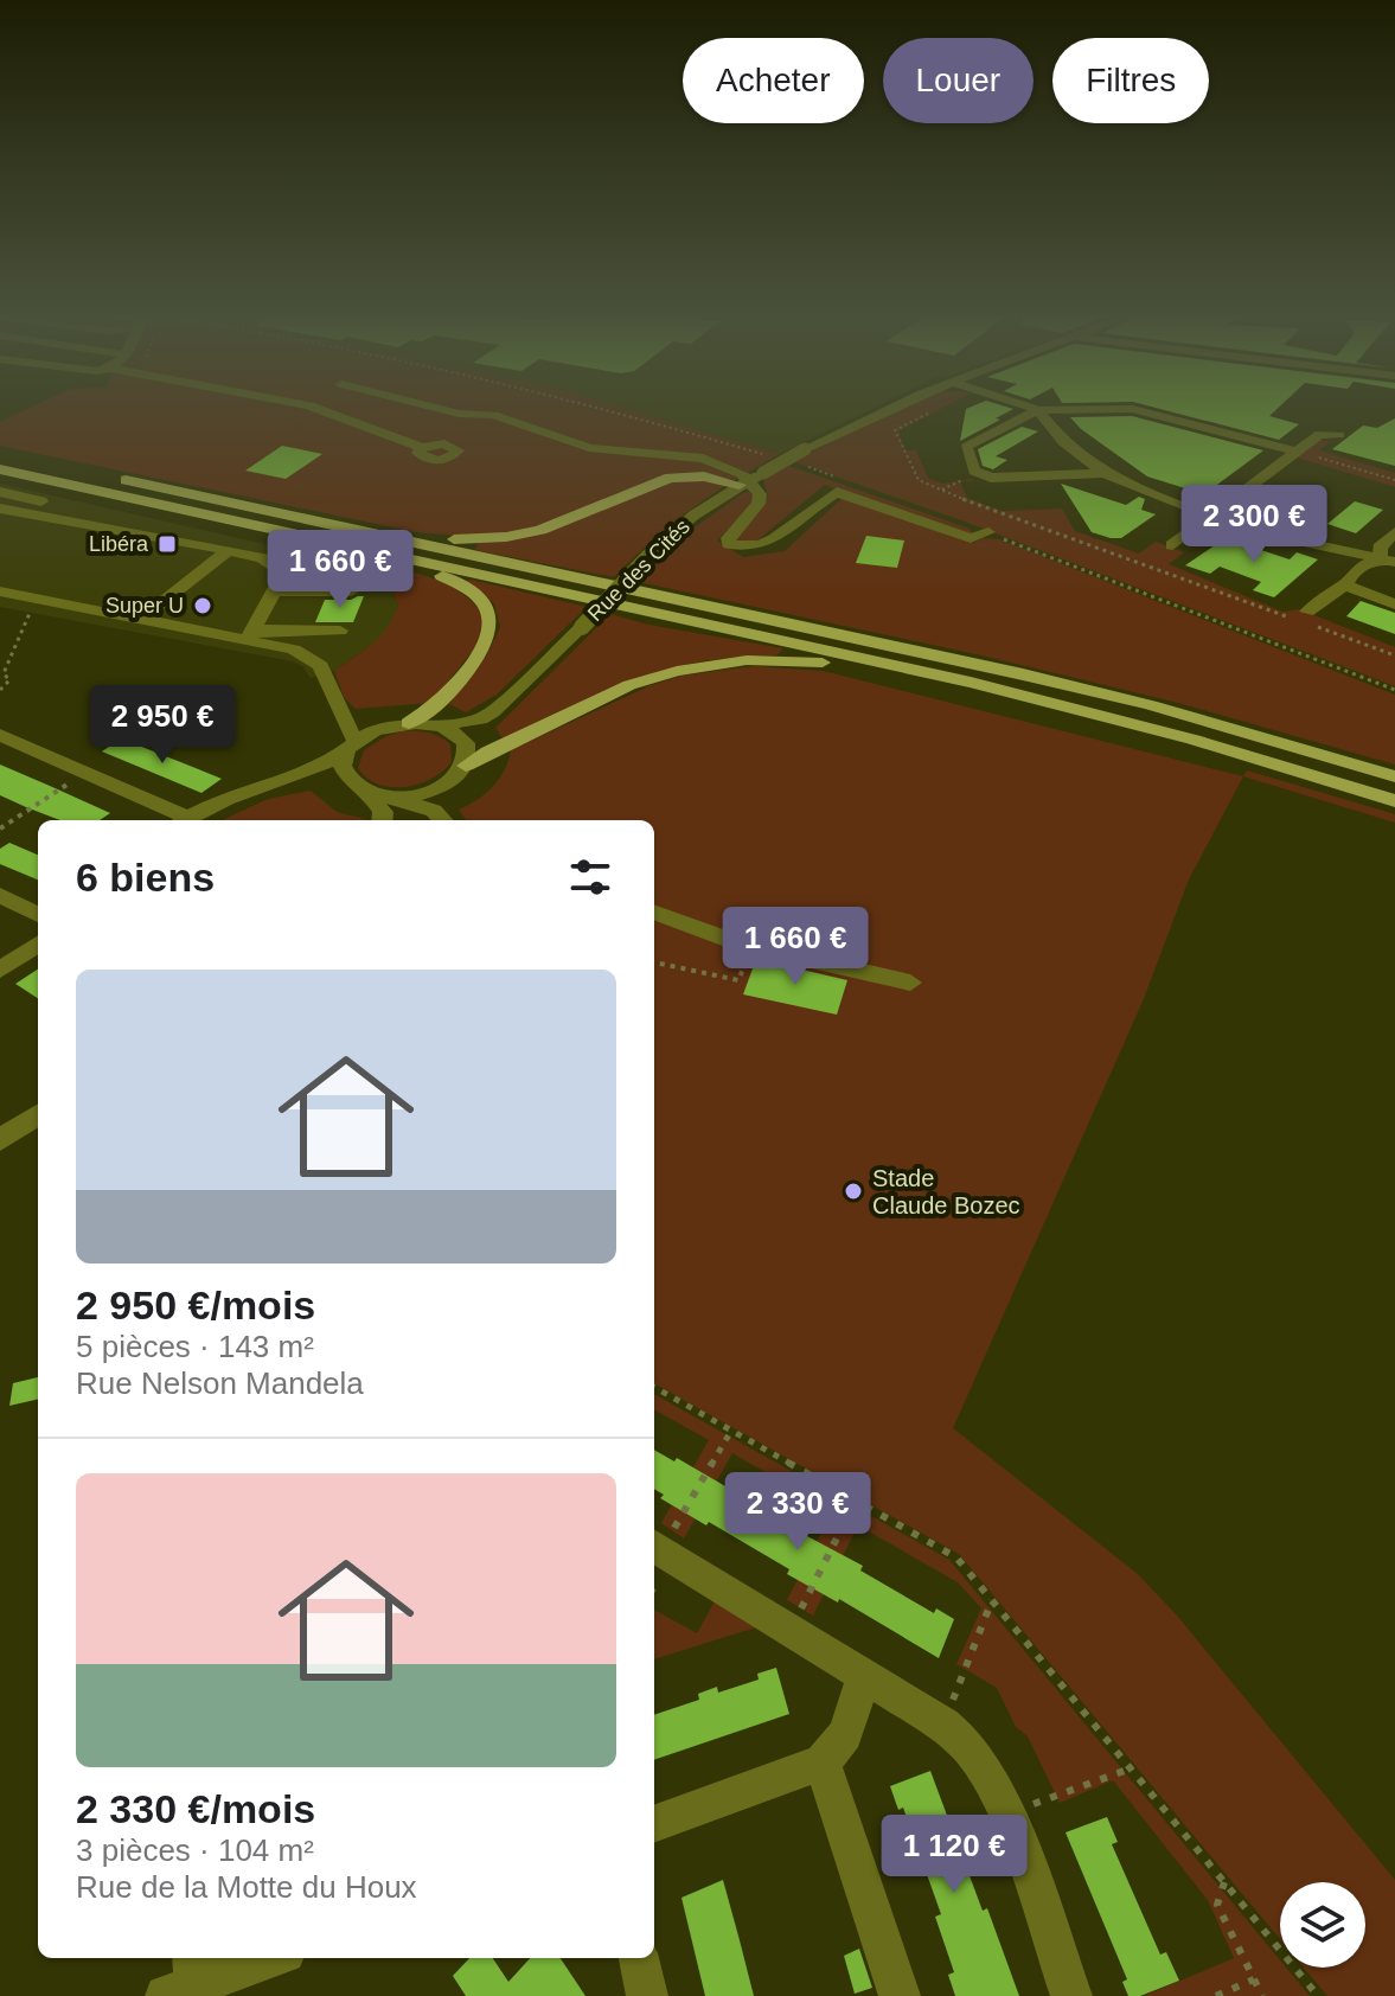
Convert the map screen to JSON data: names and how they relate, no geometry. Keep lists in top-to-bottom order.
{
  "streets": {
    "street": ["Rue des Cités"]
  },
  "places": {
    "transit": ["Libéra"],
    "other": ["Super U", "Stade Claude Bozec"]
  },
  "page": {
    "chip": ["Acheter", "Louer", "Filtres"],
    "price": [
      "2 300 €",
      "1 660 €",
      "2 950 €",
      "1 660 €",
      "2 330 €",
      "1 120 €"
    ],
    "heading": "6 biens",
    "list": [
      {
        "name": "2 950 €/mois",
        "note": "5 pièces · 143 m² · Rue Nelson Mandela"
      },
      {
        "name": "2 330 €/mois",
        "note": "3 pièces · 104 m² · Rue de la Motte du Houx"
      }
    ]
  }
}
